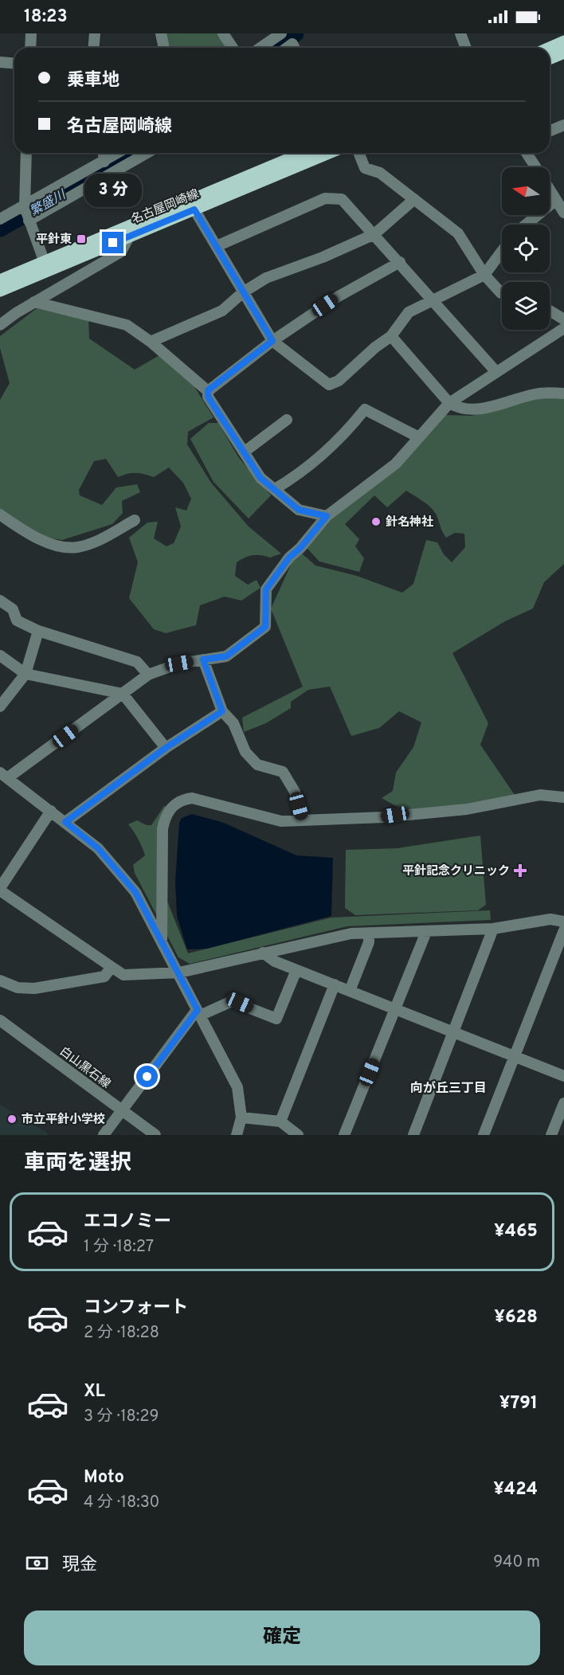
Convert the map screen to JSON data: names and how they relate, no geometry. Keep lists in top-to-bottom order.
{
  "streets": {
    "main road": ["名古屋岡崎線"],
    "street": ["白山黒石線"]
  },
  "districts": ["向が丘三丁目"],
  "water": ["繁盛川"],
  "places": {
    "transit": ["平針東"],
    "other": ["針名神社", "市立平針小学校"],
    "health": ["平針記念クリニック"]
  },
  "north": "left",
  "page": {
    "status": "18:23",
    "banner": ["乗車地", "名古屋岡崎線"],
    "bubble": "3 分",
    "heading": "車両を選択",
    "list": [
      {
        "name": "エコノミー",
        "note": "1 分 · 18:27",
        "value": "¥465"
      },
      {
        "name": "コンフォート",
        "note": "2 分 · 18:28",
        "value": "¥628"
      },
      {
        "name": "XL",
        "note": "3 分 · 18:29",
        "value": "¥791"
      },
      {
        "name": "Moto",
        "note": "4 分 · 18:30",
        "value": "¥424"
      }
    ],
    "pay": ["現金", "940 m"],
    "buttons": "確定"
  }
}
